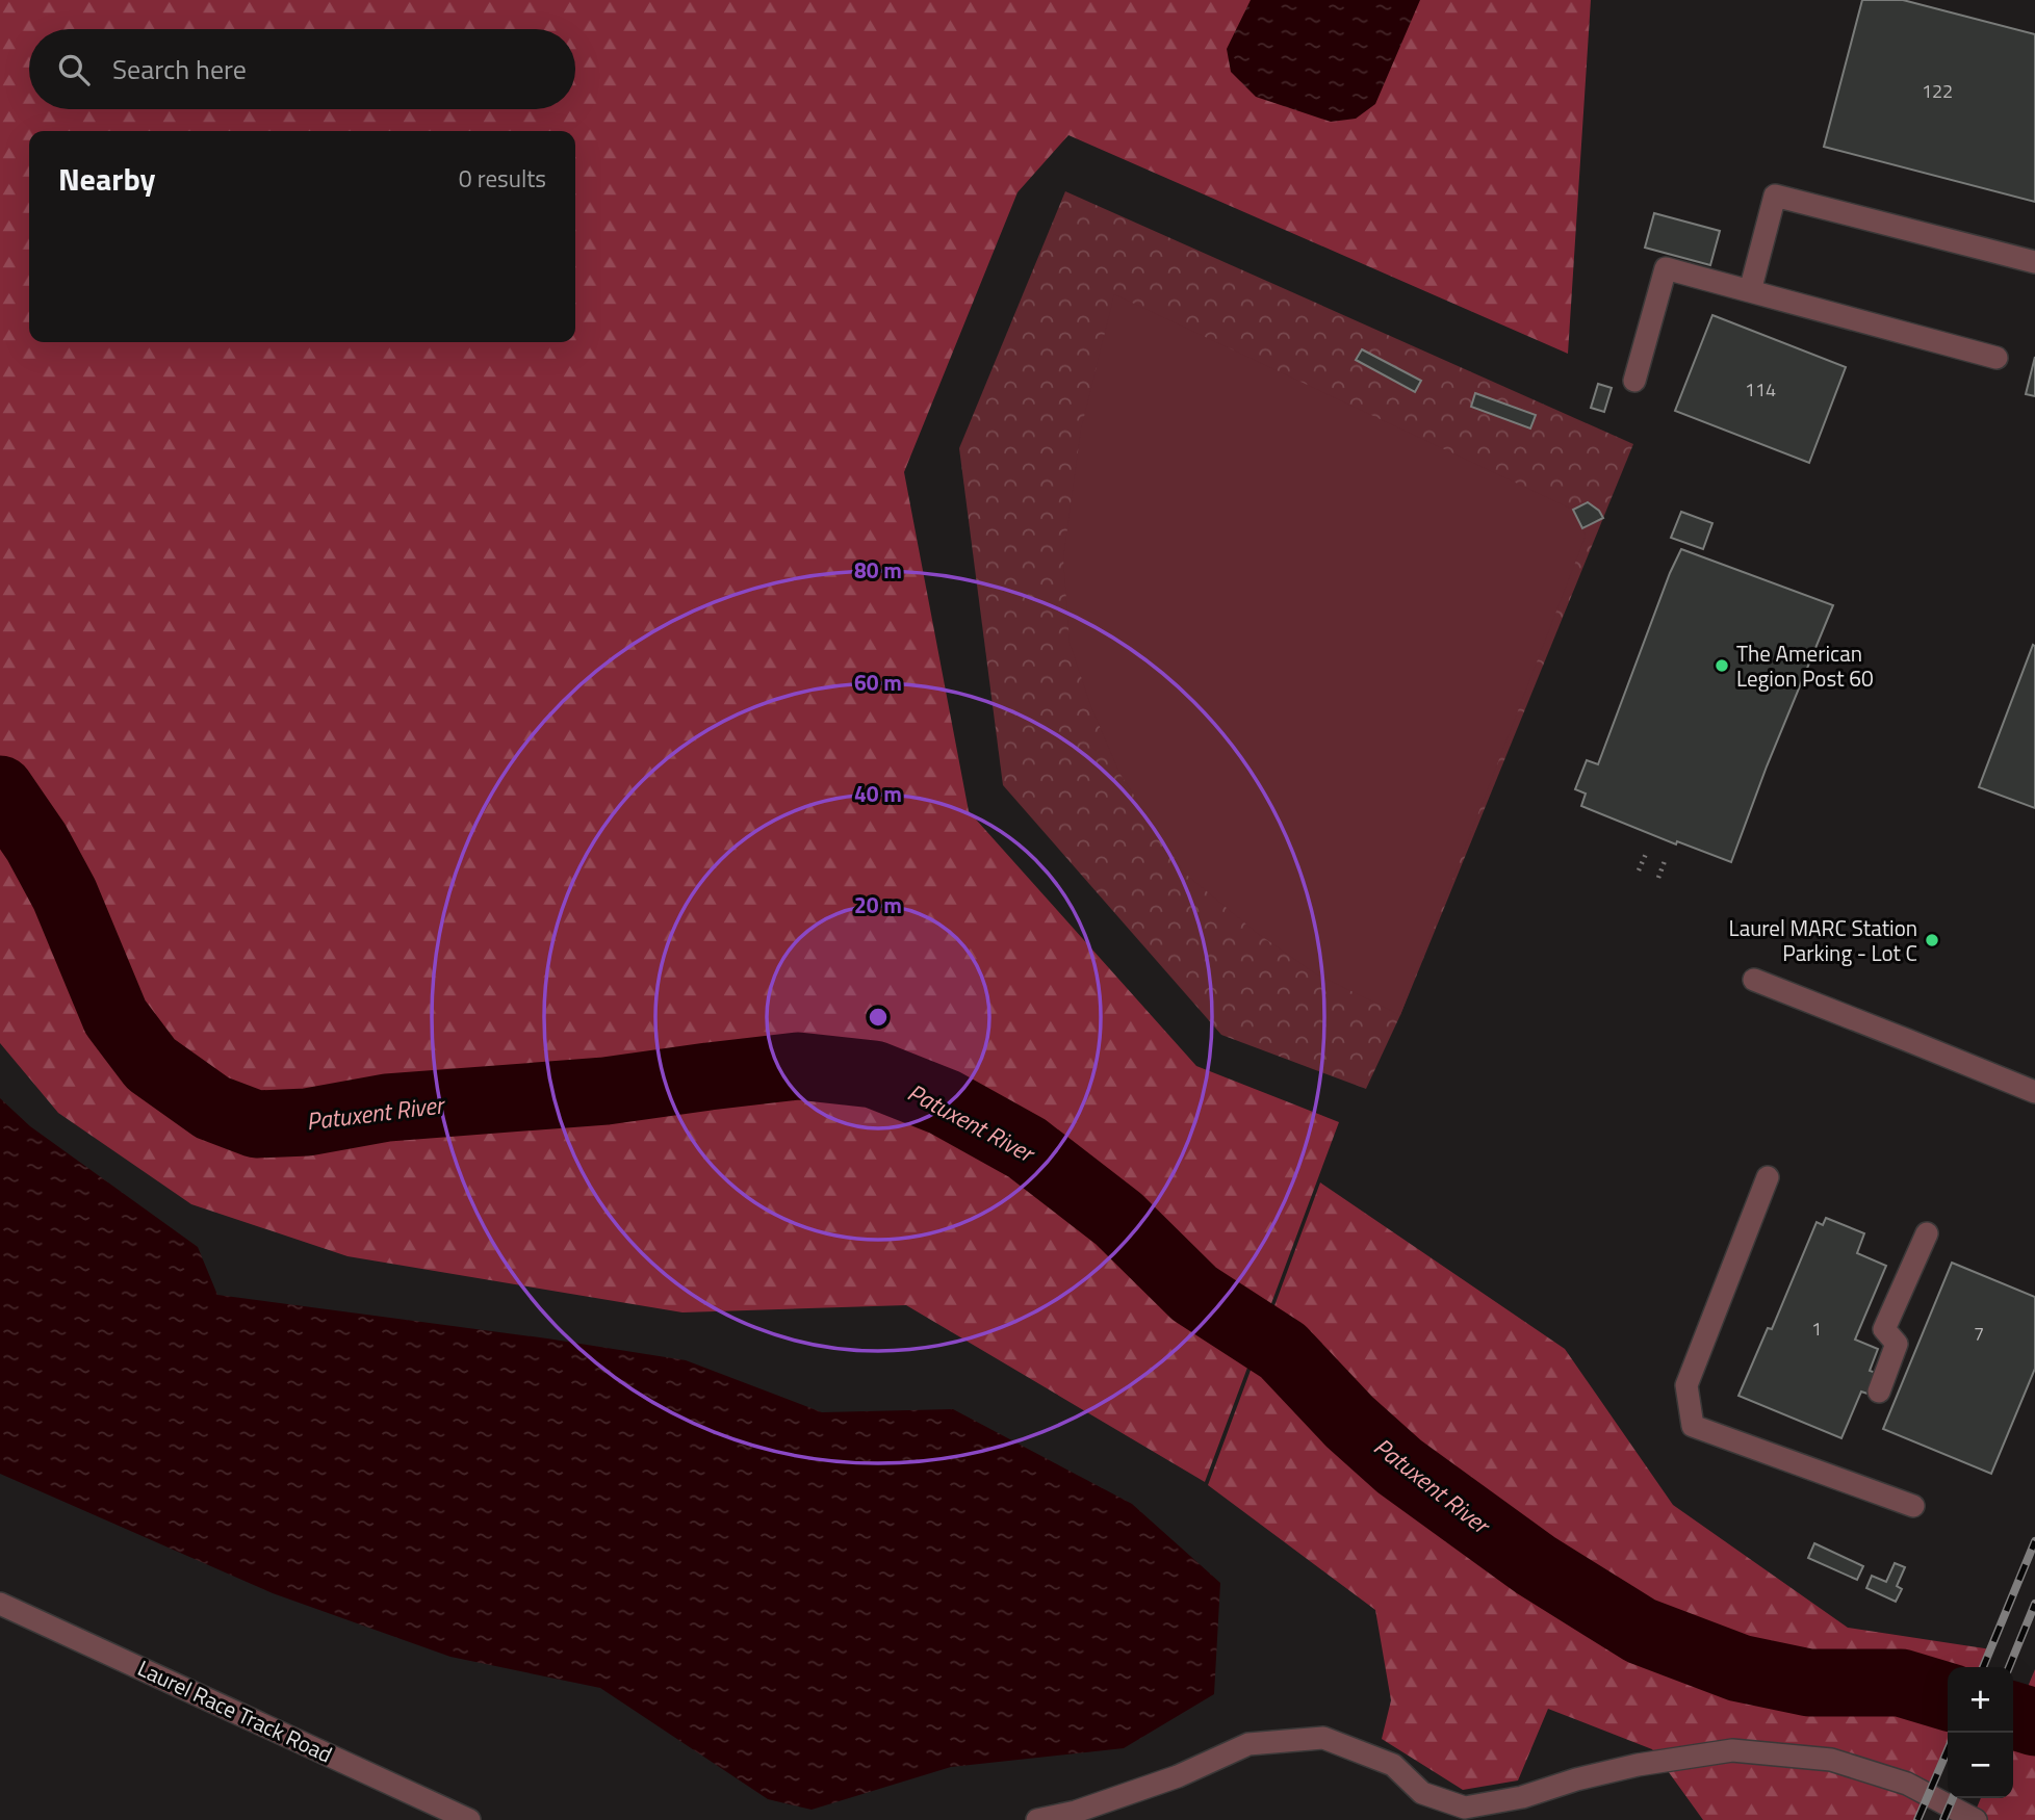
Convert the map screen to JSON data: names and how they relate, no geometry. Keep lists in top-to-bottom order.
{
  "streets": {
    "street": ["Laurel Race Track Road"]
  },
  "water": ["Patuxent River"],
  "places": ["The American Legion Post 60", "Laurel MARC Station Parking - Lot C"],
  "house_numbers": [
    "122",
    "114",
    "1",
    "7"
  ],
  "page": {
    "search": "Search here",
    "heading": ["Nearby", "0 results"],
    "map_buttons": ["+", "−"]
  },
  "rings": [
    "80 m",
    "60 m",
    "40 m",
    "20 m"
  ]
}
